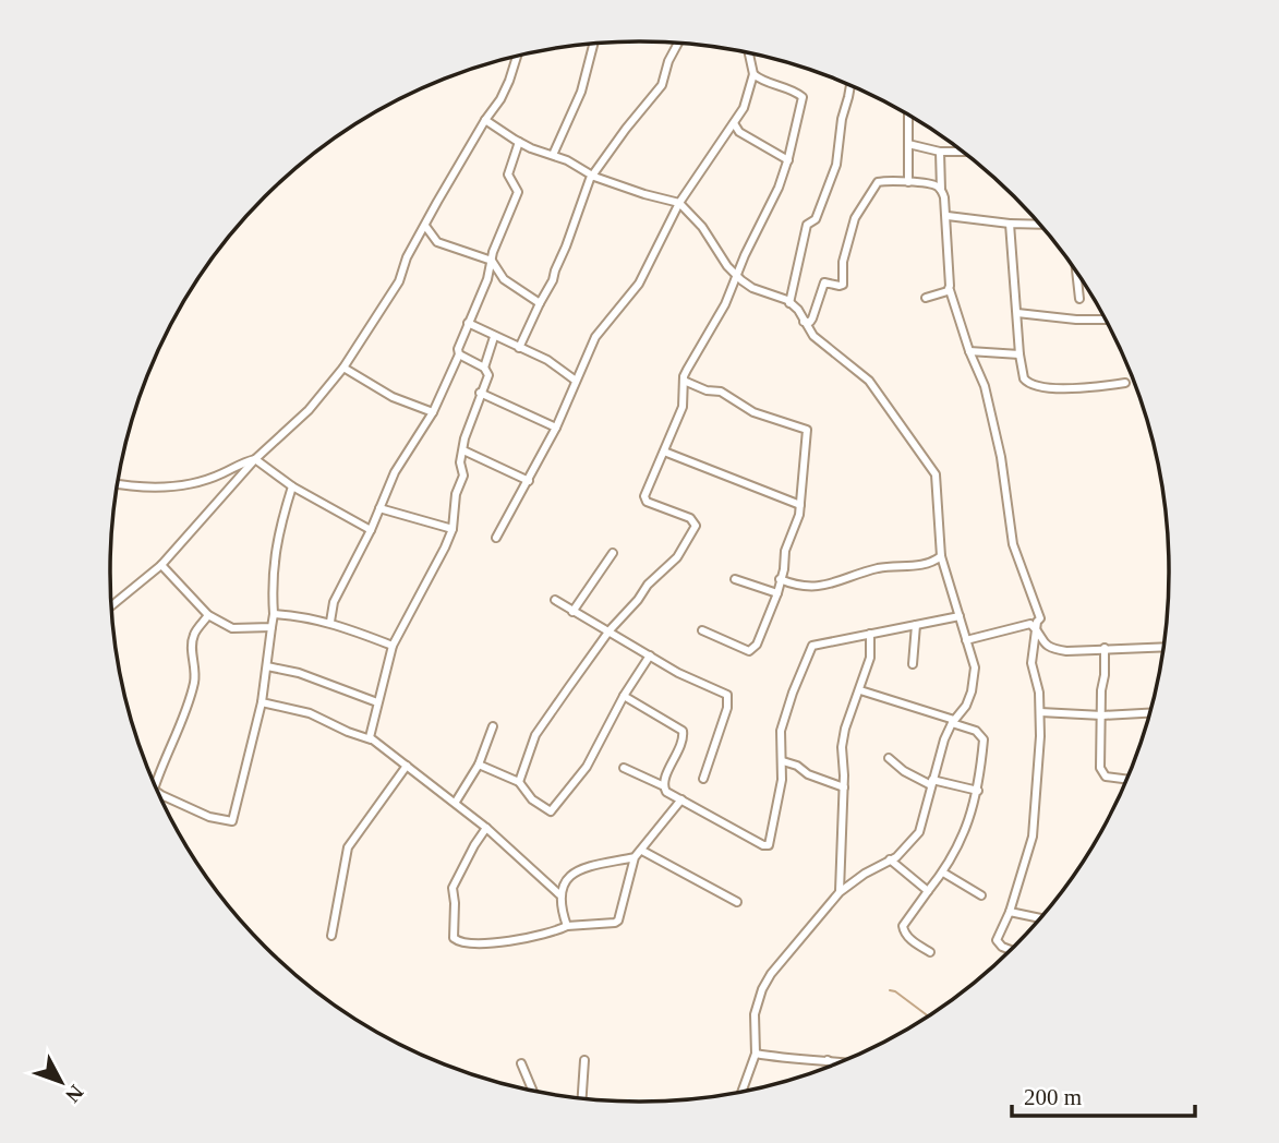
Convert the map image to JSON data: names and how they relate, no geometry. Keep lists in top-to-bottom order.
{
  "scale_bar": "200 m",
  "north": "bottom right"
}
